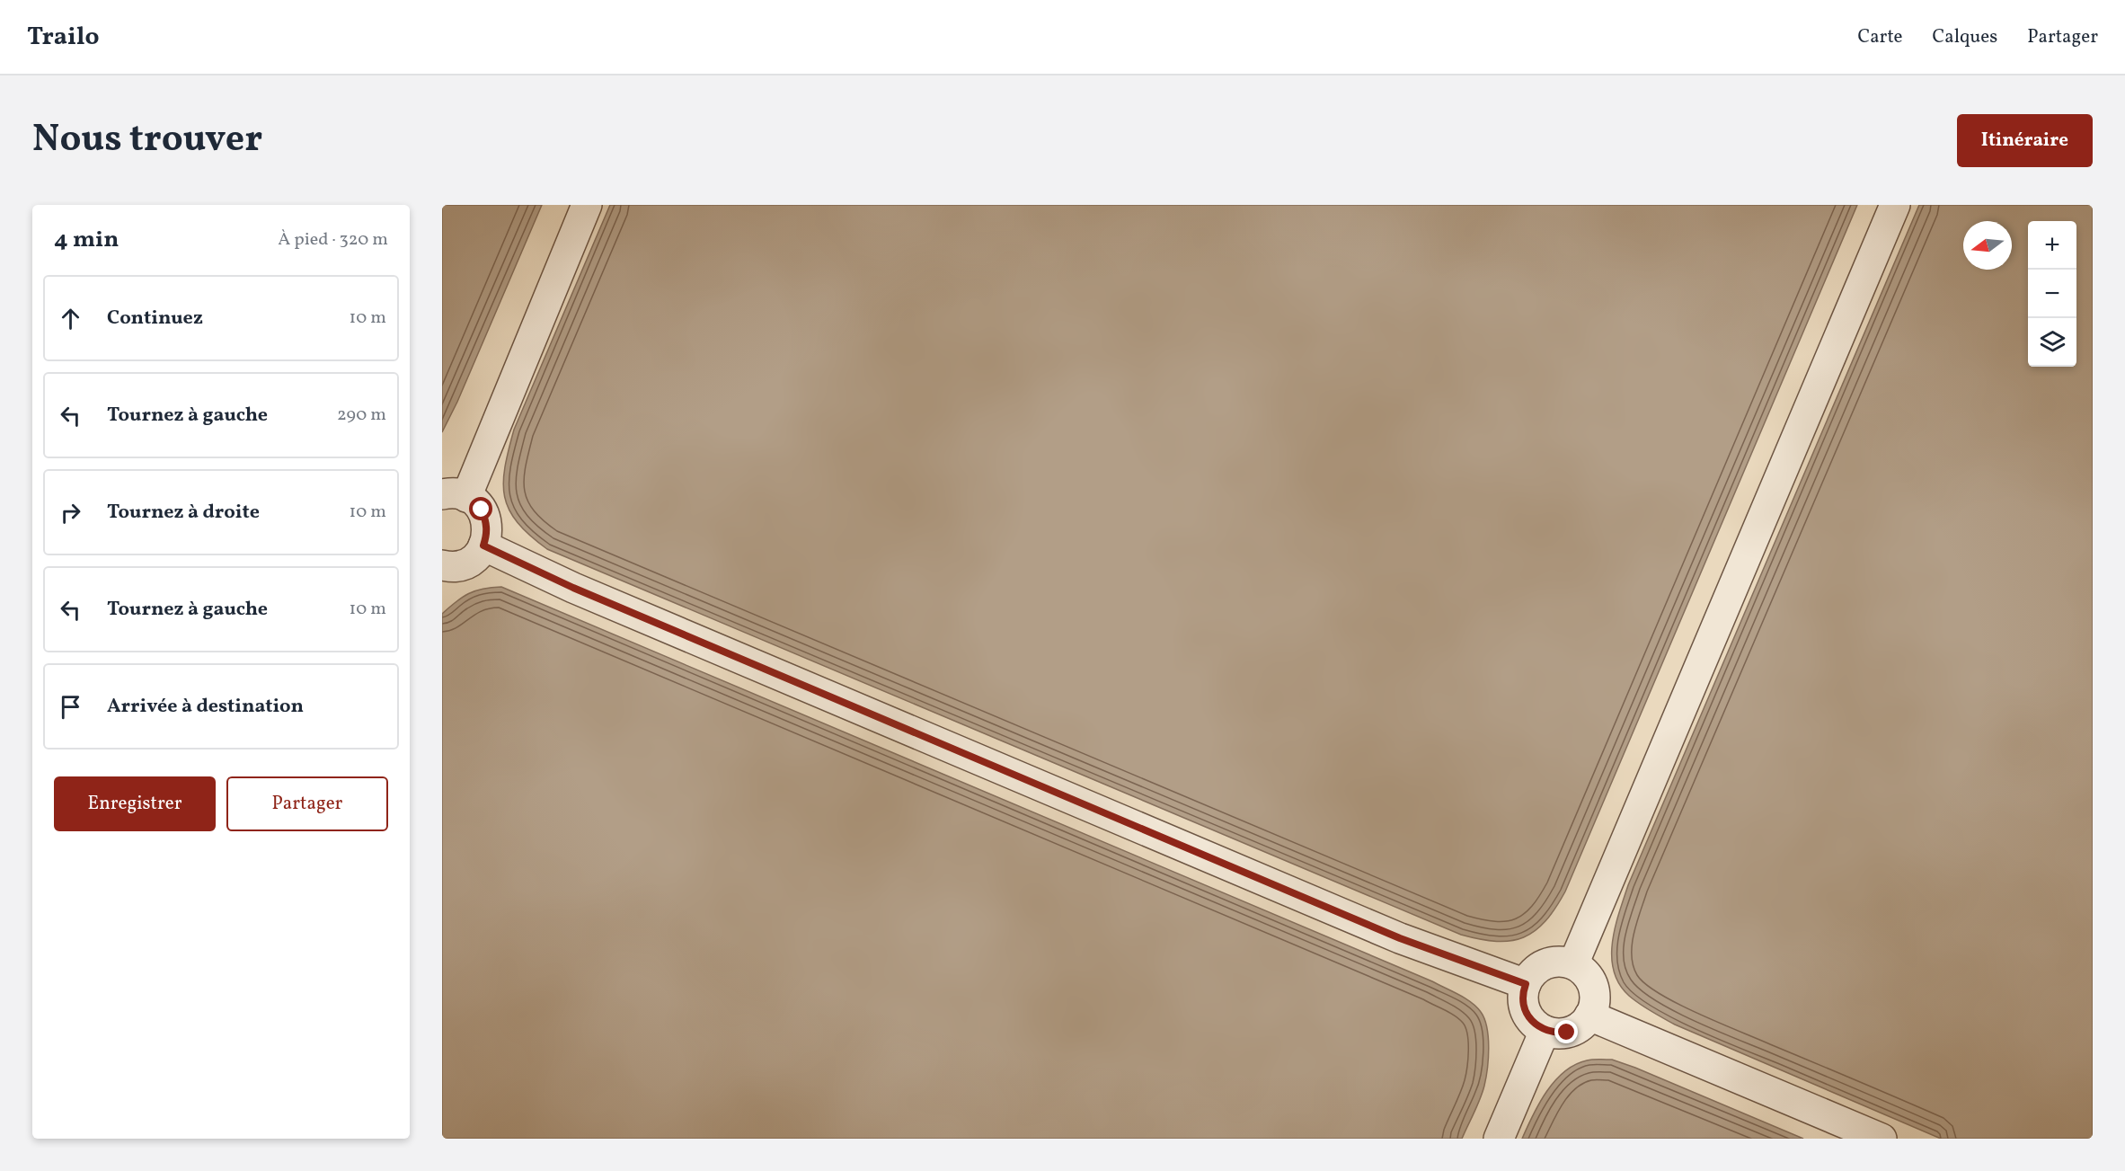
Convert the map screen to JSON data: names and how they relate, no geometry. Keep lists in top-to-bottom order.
{
  "north": "left",
  "page": {
    "header": "Trailo",
    "nav": ["Carte", "Calques", "Partager"],
    "title": "Nous trouver",
    "buttons": [
      "Itinéraire",
      ["Enregistrer", "Partager"]
    ],
    "heading": ["4 min", "À pied · 320 m"],
    "map_buttons": ["+", "−"],
    "list": [
      ["Continuez", "10 m"],
      ["Tournez à gauche", "290 m"],
      ["Tournez à droite", "10 m"],
      ["Tournez à gauche", "10 m"],
      "Arrivée à destination"
    ]
  }
}
